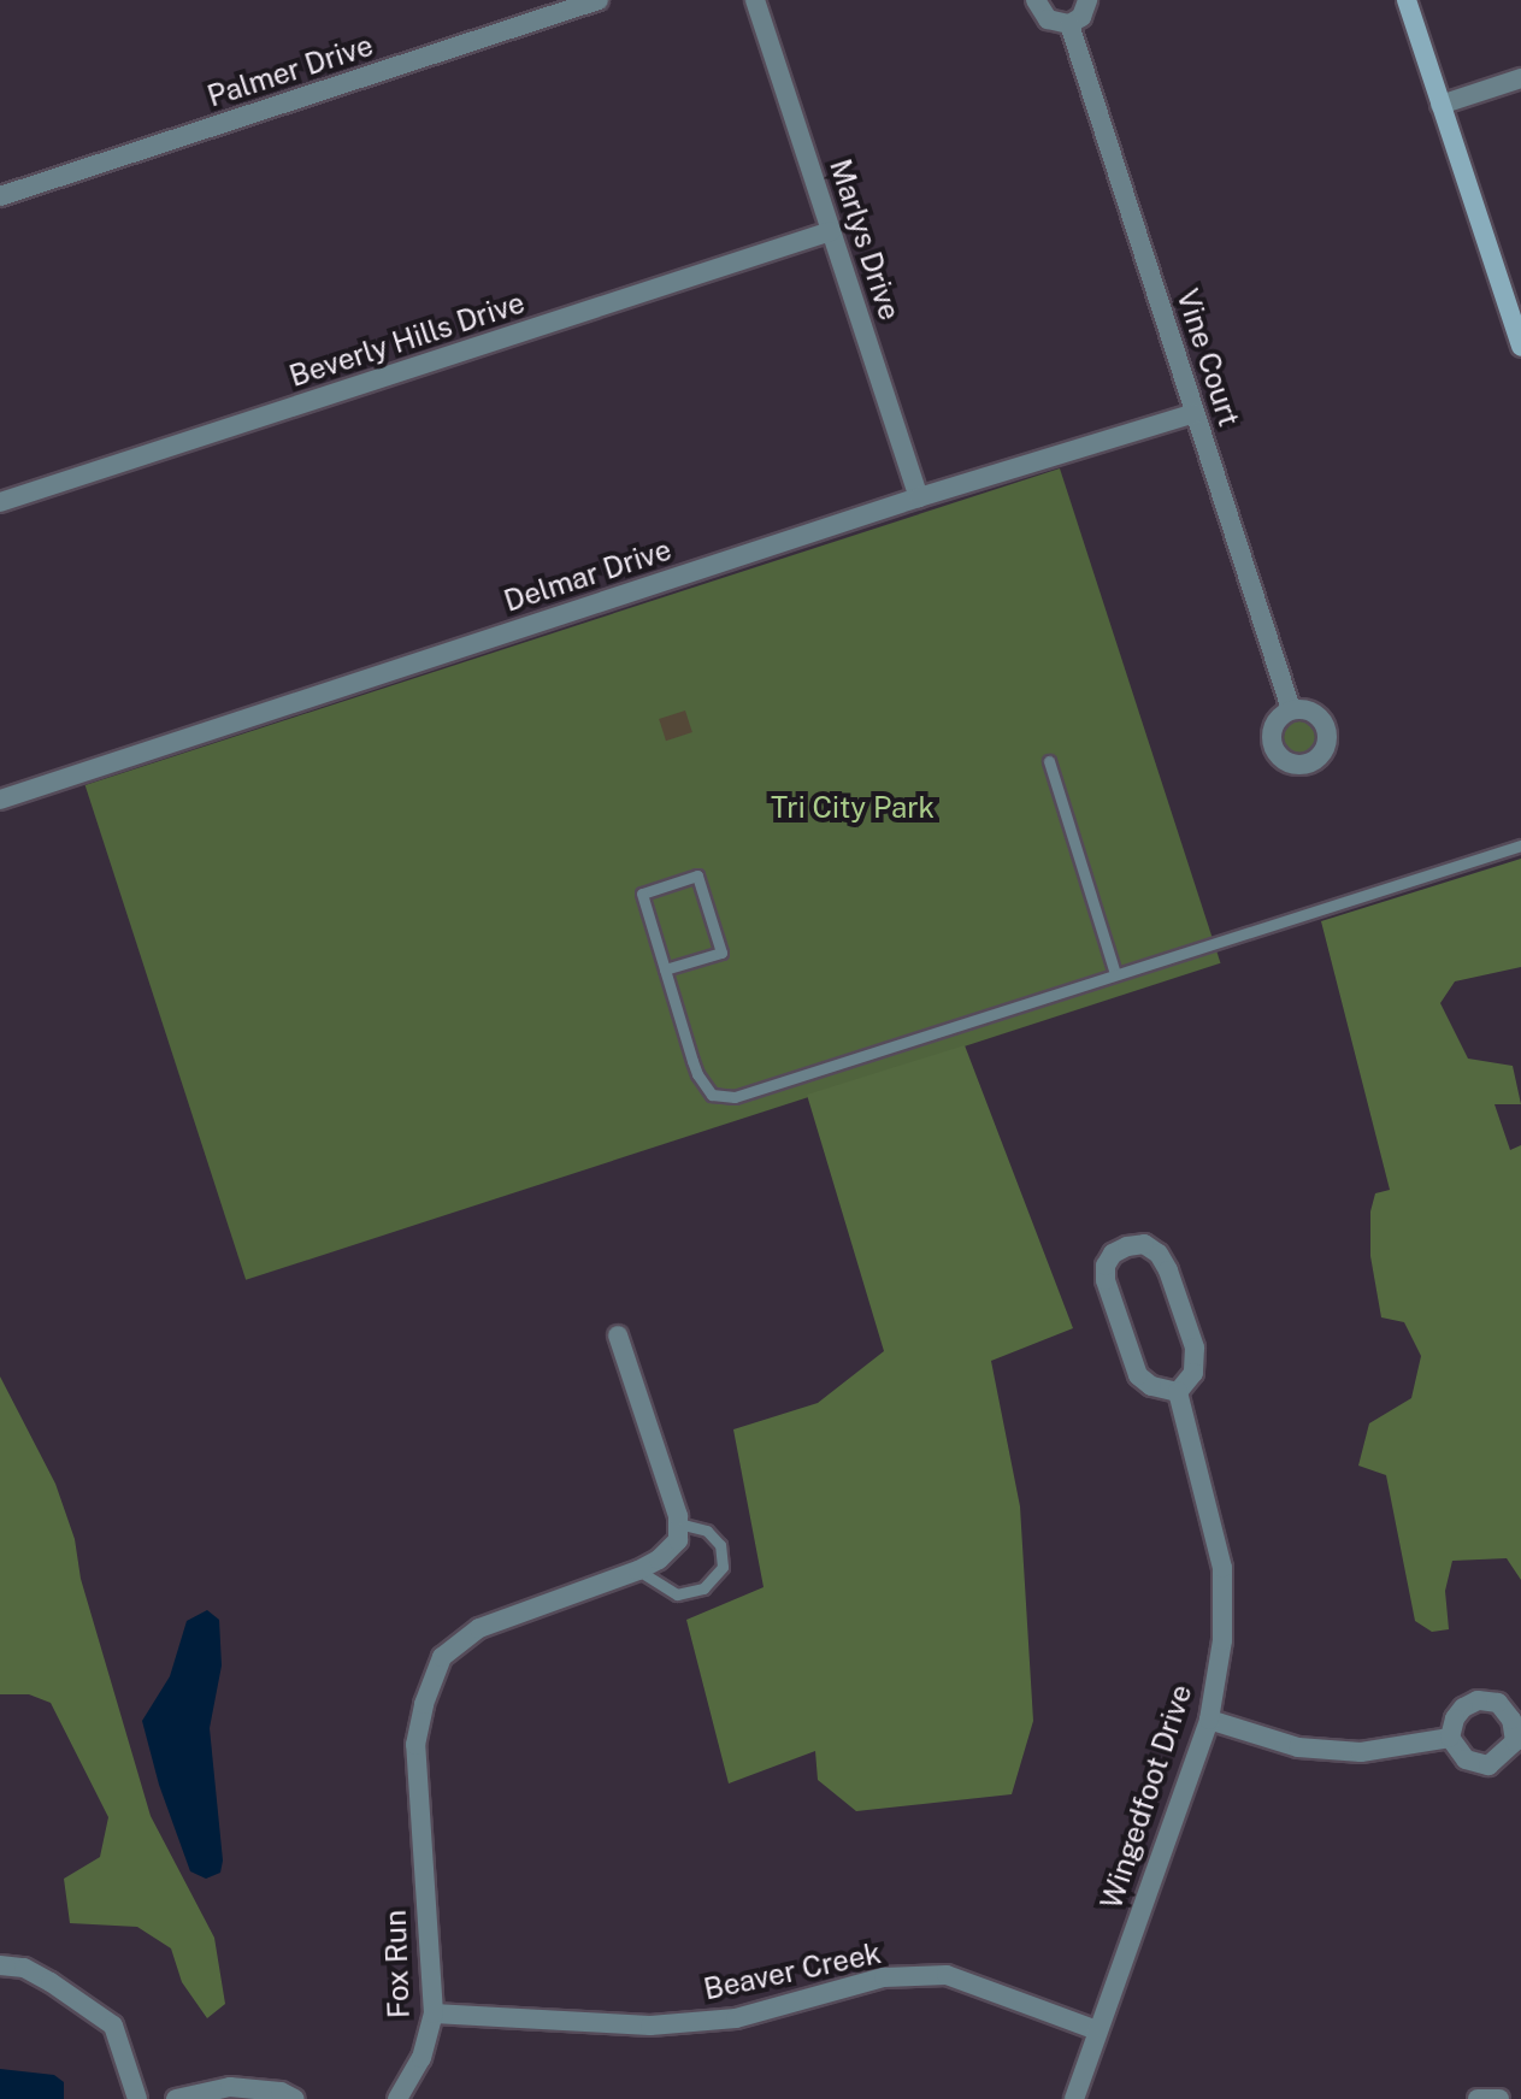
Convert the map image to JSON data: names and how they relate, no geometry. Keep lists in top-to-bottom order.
{
  "streets": {
    "street": [
      "Palmer Drive",
      "Marlys Drive",
      "Beverly Hills Drive",
      "Vine Court",
      "Delmar Drive",
      "Wingedfoot Drive",
      "Fox Run",
      "Beaver Creek"
    ]
  },
  "crossings": [
    ["Marlys Drive", "Beverly Hills Drive"],
    ["Marlys Drive", "Delmar Drive"],
    ["Vine Court", "Delmar Drive"],
    ["Wingedfoot Drive", "Beaver Creek"],
    ["Fox Run", "Beaver Creek"]
  ],
  "parks": ["Tri City Park"]
}
